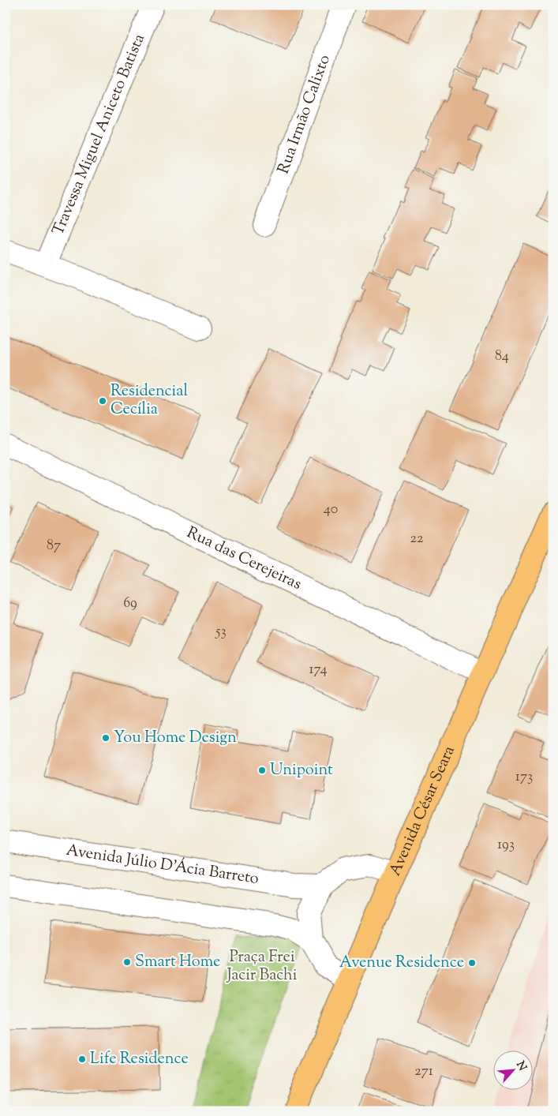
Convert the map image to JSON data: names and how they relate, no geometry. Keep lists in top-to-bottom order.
{
  "streets": {
    "main road": ["Avenida César Seara"],
    "street": [
      "Rua Irmão Calixto",
      "Travessa Miguel Aniceto Batista",
      "Rua das Cerejeiras",
      "Avenida Júlio D'Ácia Barreto"
    ]
  },
  "crossings": [
    ["Rua das Cerejeiras", "Avenida César Seara"]
  ],
  "parks": ["Praça Frei Jacir Bachi"],
  "places": [
    "Residencial Cecília",
    "You Home Design",
    "Unipoint",
    "Smart Home",
    "Avenue Residence",
    "Life Residence"
  ],
  "house_numbers": [
    "84",
    "40",
    "22",
    "87",
    "69",
    "53",
    "174",
    "173",
    "193",
    "271"
  ],
  "north": "top right"
}
